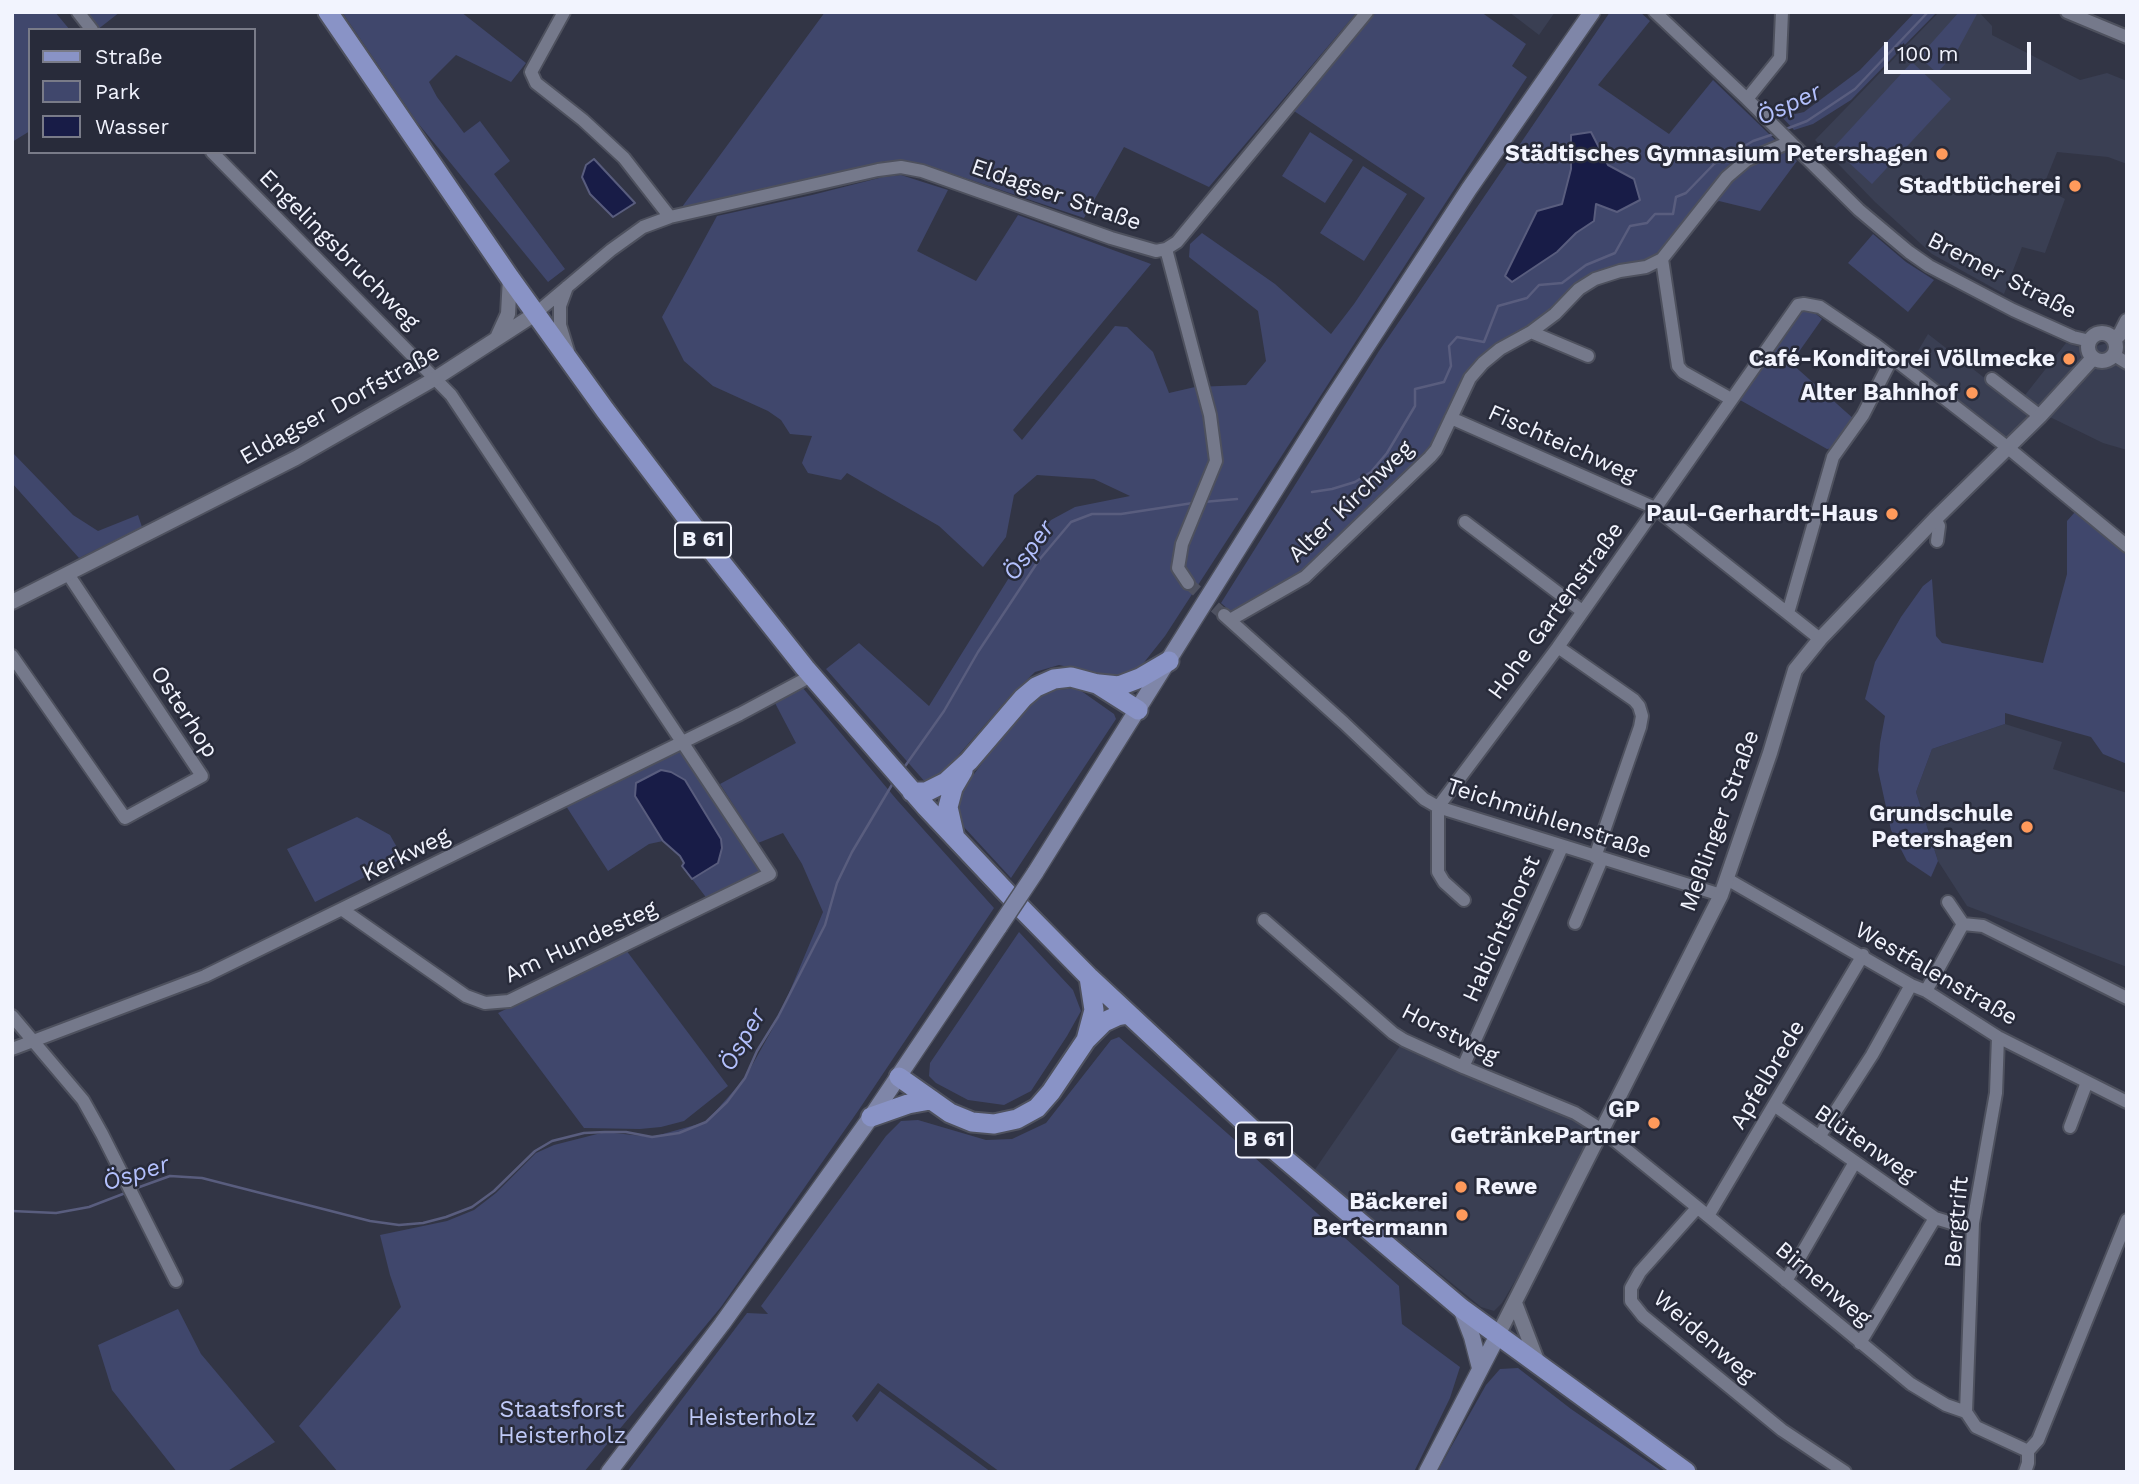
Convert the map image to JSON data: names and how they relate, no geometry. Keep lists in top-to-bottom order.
{
  "streets": {
    "main road": ["B 61"],
    "street": [
      "Eldagser Straße",
      "Engelingsbruchweg",
      "Bremer Straße",
      "Eldagser Dorfstraße",
      "Fischteichweg",
      "Alter Kirchweg",
      "Hohe Gartenstraße",
      "Osterhop",
      "Teichmühlenstraße",
      "Meßlinger Straße",
      "Kerkweg",
      "Habichtshorst",
      "Am Hundesteg",
      "Westfalenstraße",
      "Horstweg",
      "Apfelbrede",
      "Blütenweg",
      "Bergtrift",
      "Birnenweg",
      "Weidenweg"
    ]
  },
  "crossings": [
    ["Eldagser Straße", "Eldagser Dorfstraße"],
    ["Engelingsbruchweg", "Eldagser Dorfstraße"],
    ["Engelingsbruchweg", "Kerkweg"],
    ["Engelingsbruchweg", "Am Hundesteg"],
    ["Bremer Straße", "Meßlinger Straße"],
    ["Eldagser Dorfstraße", "B 61"],
    ["Eldagser Dorfstraße", "Osterhop"],
    ["Fischteichweg", "Alter Kirchweg"],
    ["Fischteichweg", "Hohe Gartenstraße"],
    ["Fischteichweg", "Meßlinger Straße"],
    ["Alter Kirchweg", "Teichmühlenstraße"],
    ["B 61", "Meßlinger Straße"],
    ["B 61", "Kerkweg"],
    ["Hohe Gartenstraße", "Teichmühlenstraße"],
    ["Teichmühlenstraße", "Meßlinger Straße"],
    ["Teichmühlenstraße", "Habichtshorst"],
    ["Meßlinger Straße", "Westfalenstraße"],
    ["Meßlinger Straße", "Horstweg"],
    ["Meßlinger Straße", "Birnenweg"],
    ["Kerkweg", "Am Hundesteg"],
    ["Habichtshorst", "Horstweg"],
    ["Westfalenstraße", "Apfelbrede"],
    ["Westfalenstraße", "Bergtrift"],
    ["Horstweg", "Birnenweg"],
    ["Apfelbrede", "Blütenweg"],
    ["Apfelbrede", "Birnenweg"],
    ["Blütenweg", "Bergtrift"],
    ["Bergtrift", "Birnenweg"],
    ["Birnenweg", "Weidenweg"]
  ],
  "water": ["Ösper"],
  "parks": ["Staatsforst Heisterholz", "Heisterholz"],
  "places": [
    "Städtisches Gymnasium Petershagen",
    "Stadtbücherei",
    "Café-Konditorei Völlmecke",
    "Alter Bahnhof",
    "Paul-Gerhardt-Haus",
    "Grundschule Petershagen",
    "GP GetränkePartner",
    "Rewe",
    "Bäckerei Bertermann"
  ],
  "legend": ["Straße", "Park", "Wasser"],
  "scale_bar": "100 m"
}
